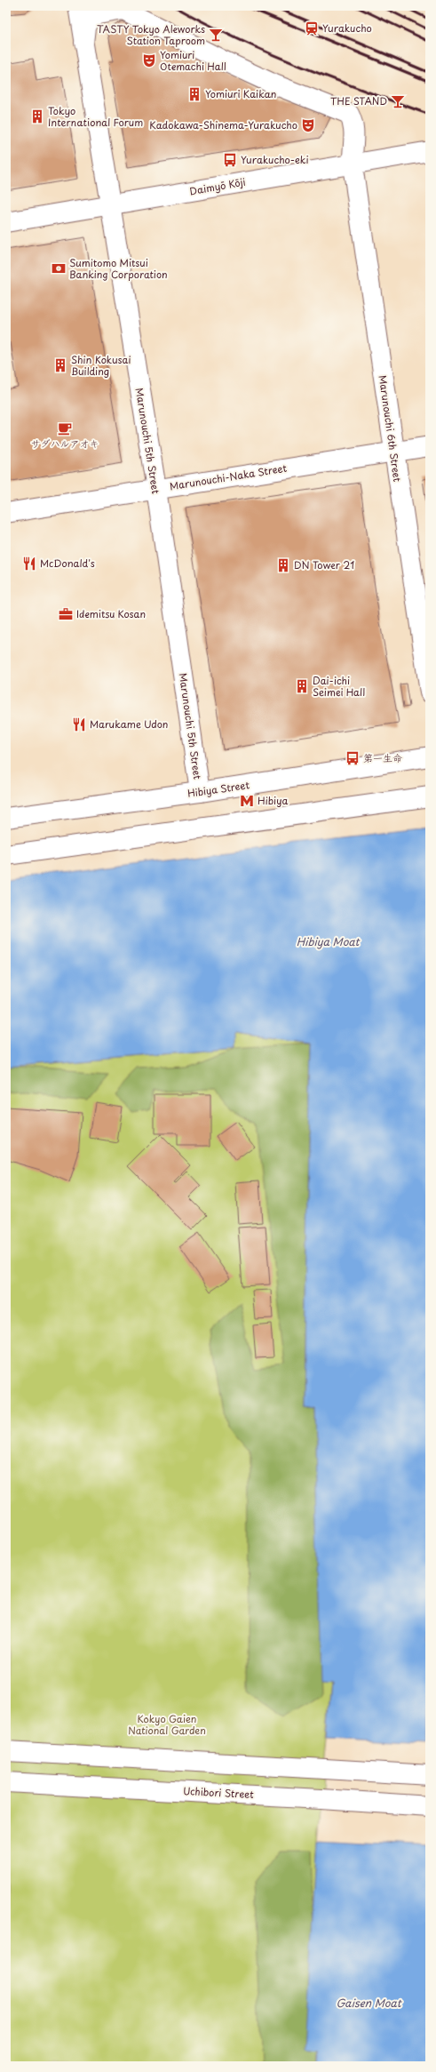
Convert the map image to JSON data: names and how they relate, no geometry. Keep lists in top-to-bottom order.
{
  "streets": {
    "main road": [
      "Daimyō Kōji",
      "Marunouchi 6th Street",
      "Marunouchi 5th Street",
      "Marunouchi-Naka Street",
      "Hibiya Street",
      "Uchibori Street"
    ]
  },
  "crossings": [
    ["Daimyō Kōji", "Marunouchi 6th Street"],
    ["Daimyō Kōji", "Marunouchi 5th Street"],
    ["Marunouchi 6th Street", "Marunouchi 5th Street"],
    ["Marunouchi 6th Street", "Marunouchi-Naka Street"],
    ["Marunouchi 5th Street", "Marunouchi-Naka Street"],
    ["Marunouchi 5th Street", "Hibiya Street"]
  ],
  "water": ["Hibiya Moat", "Gaisen Moat"],
  "parks": ["Kokyo Gaien National Garden"],
  "places": {
    "station": ["Yurakucho"],
    "bar": ["TASTY Tokyo Aleworks Station Taproom", "THE STAND"],
    "theatre": ["Yomiuri Otemachi Hall", "Kadokawa-Shinema-Yurakucho"],
    "building": [
      "Yomiuri Kaikan",
      "Tokyo International Forum",
      "Shin Kokusai Building",
      "DN Tower 21",
      "Dai-ichi Seimei Hall"
    ],
    "bus stop": ["Yurakucho-eki", "第一生命"],
    "bank": ["Sumitomo Mitsui Banking Corporation"],
    "cafe": ["サダハルアオキ"],
    "restaurant": ["McDonald's", "Marukame Udon"],
    "office": ["Idemitsu Kosan"],
    "metro station": ["Hibiya"]
  }
}
